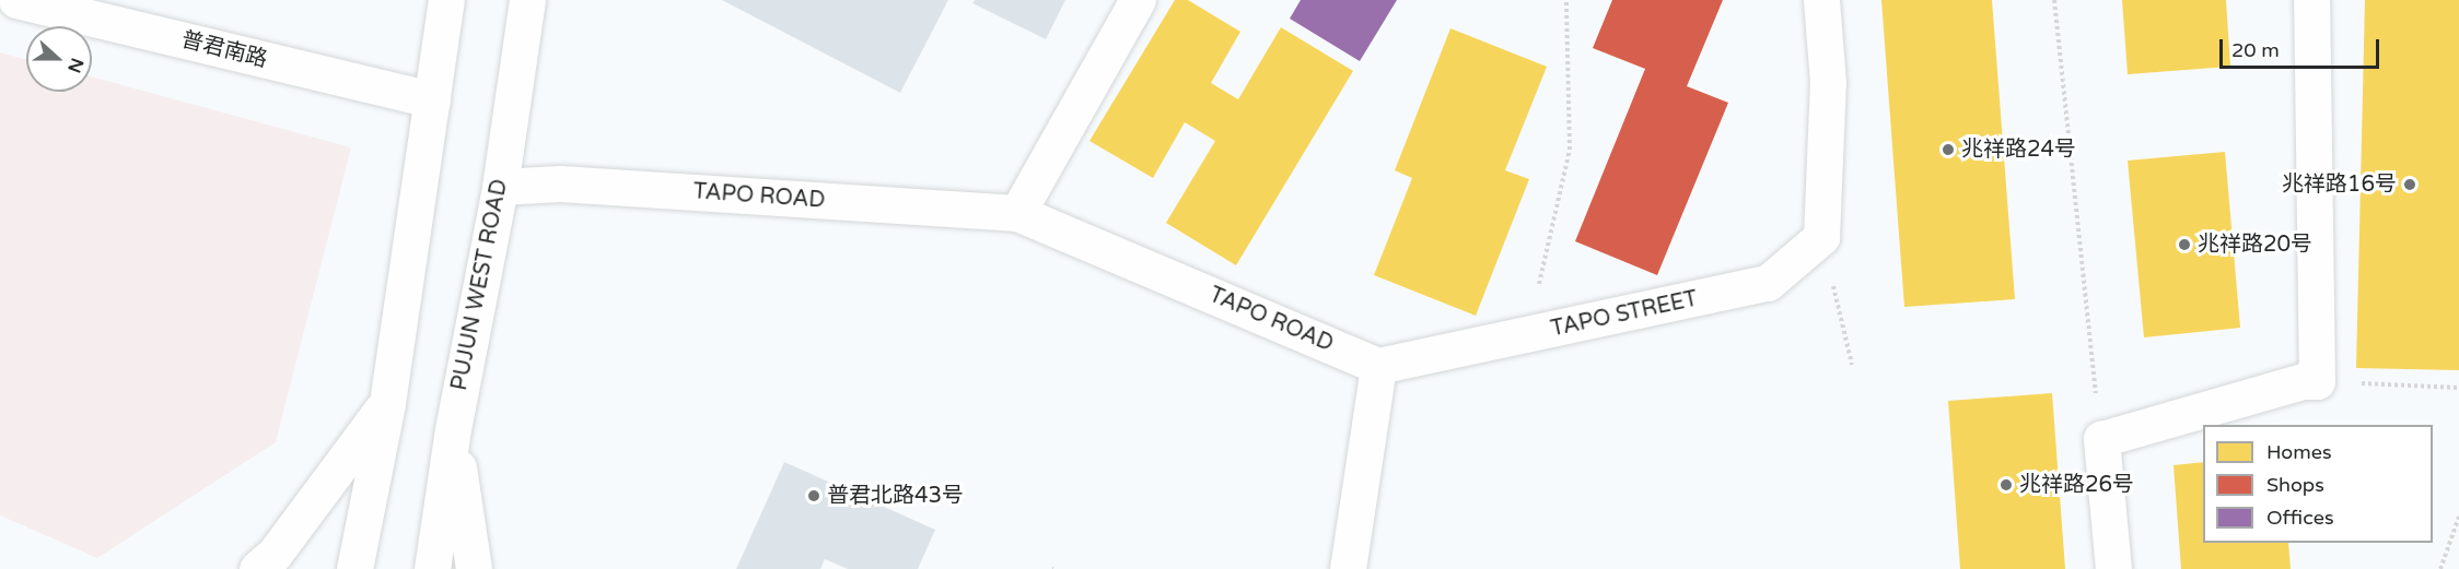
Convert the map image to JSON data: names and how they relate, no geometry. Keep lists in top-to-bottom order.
{
  "streets": {
    "main road": [
      "普君南路",
      "TAPO ROAD",
      "PUJUN WEST ROAD",
      "TAPO STREET"
    ]
  },
  "crossings": [
    ["TAPO ROAD", "PUJUN WEST ROAD"],
    ["TAPO ROAD", "TAPO STREET"]
  ],
  "places": [
    "兆祥路24号",
    "兆祥路16号",
    "兆祥路20号",
    "兆祥路26号",
    "普君北路43号"
  ],
  "legend": ["Homes", "Shops", "Offices"],
  "scale_bar": "20 m",
  "north": "right"
}
